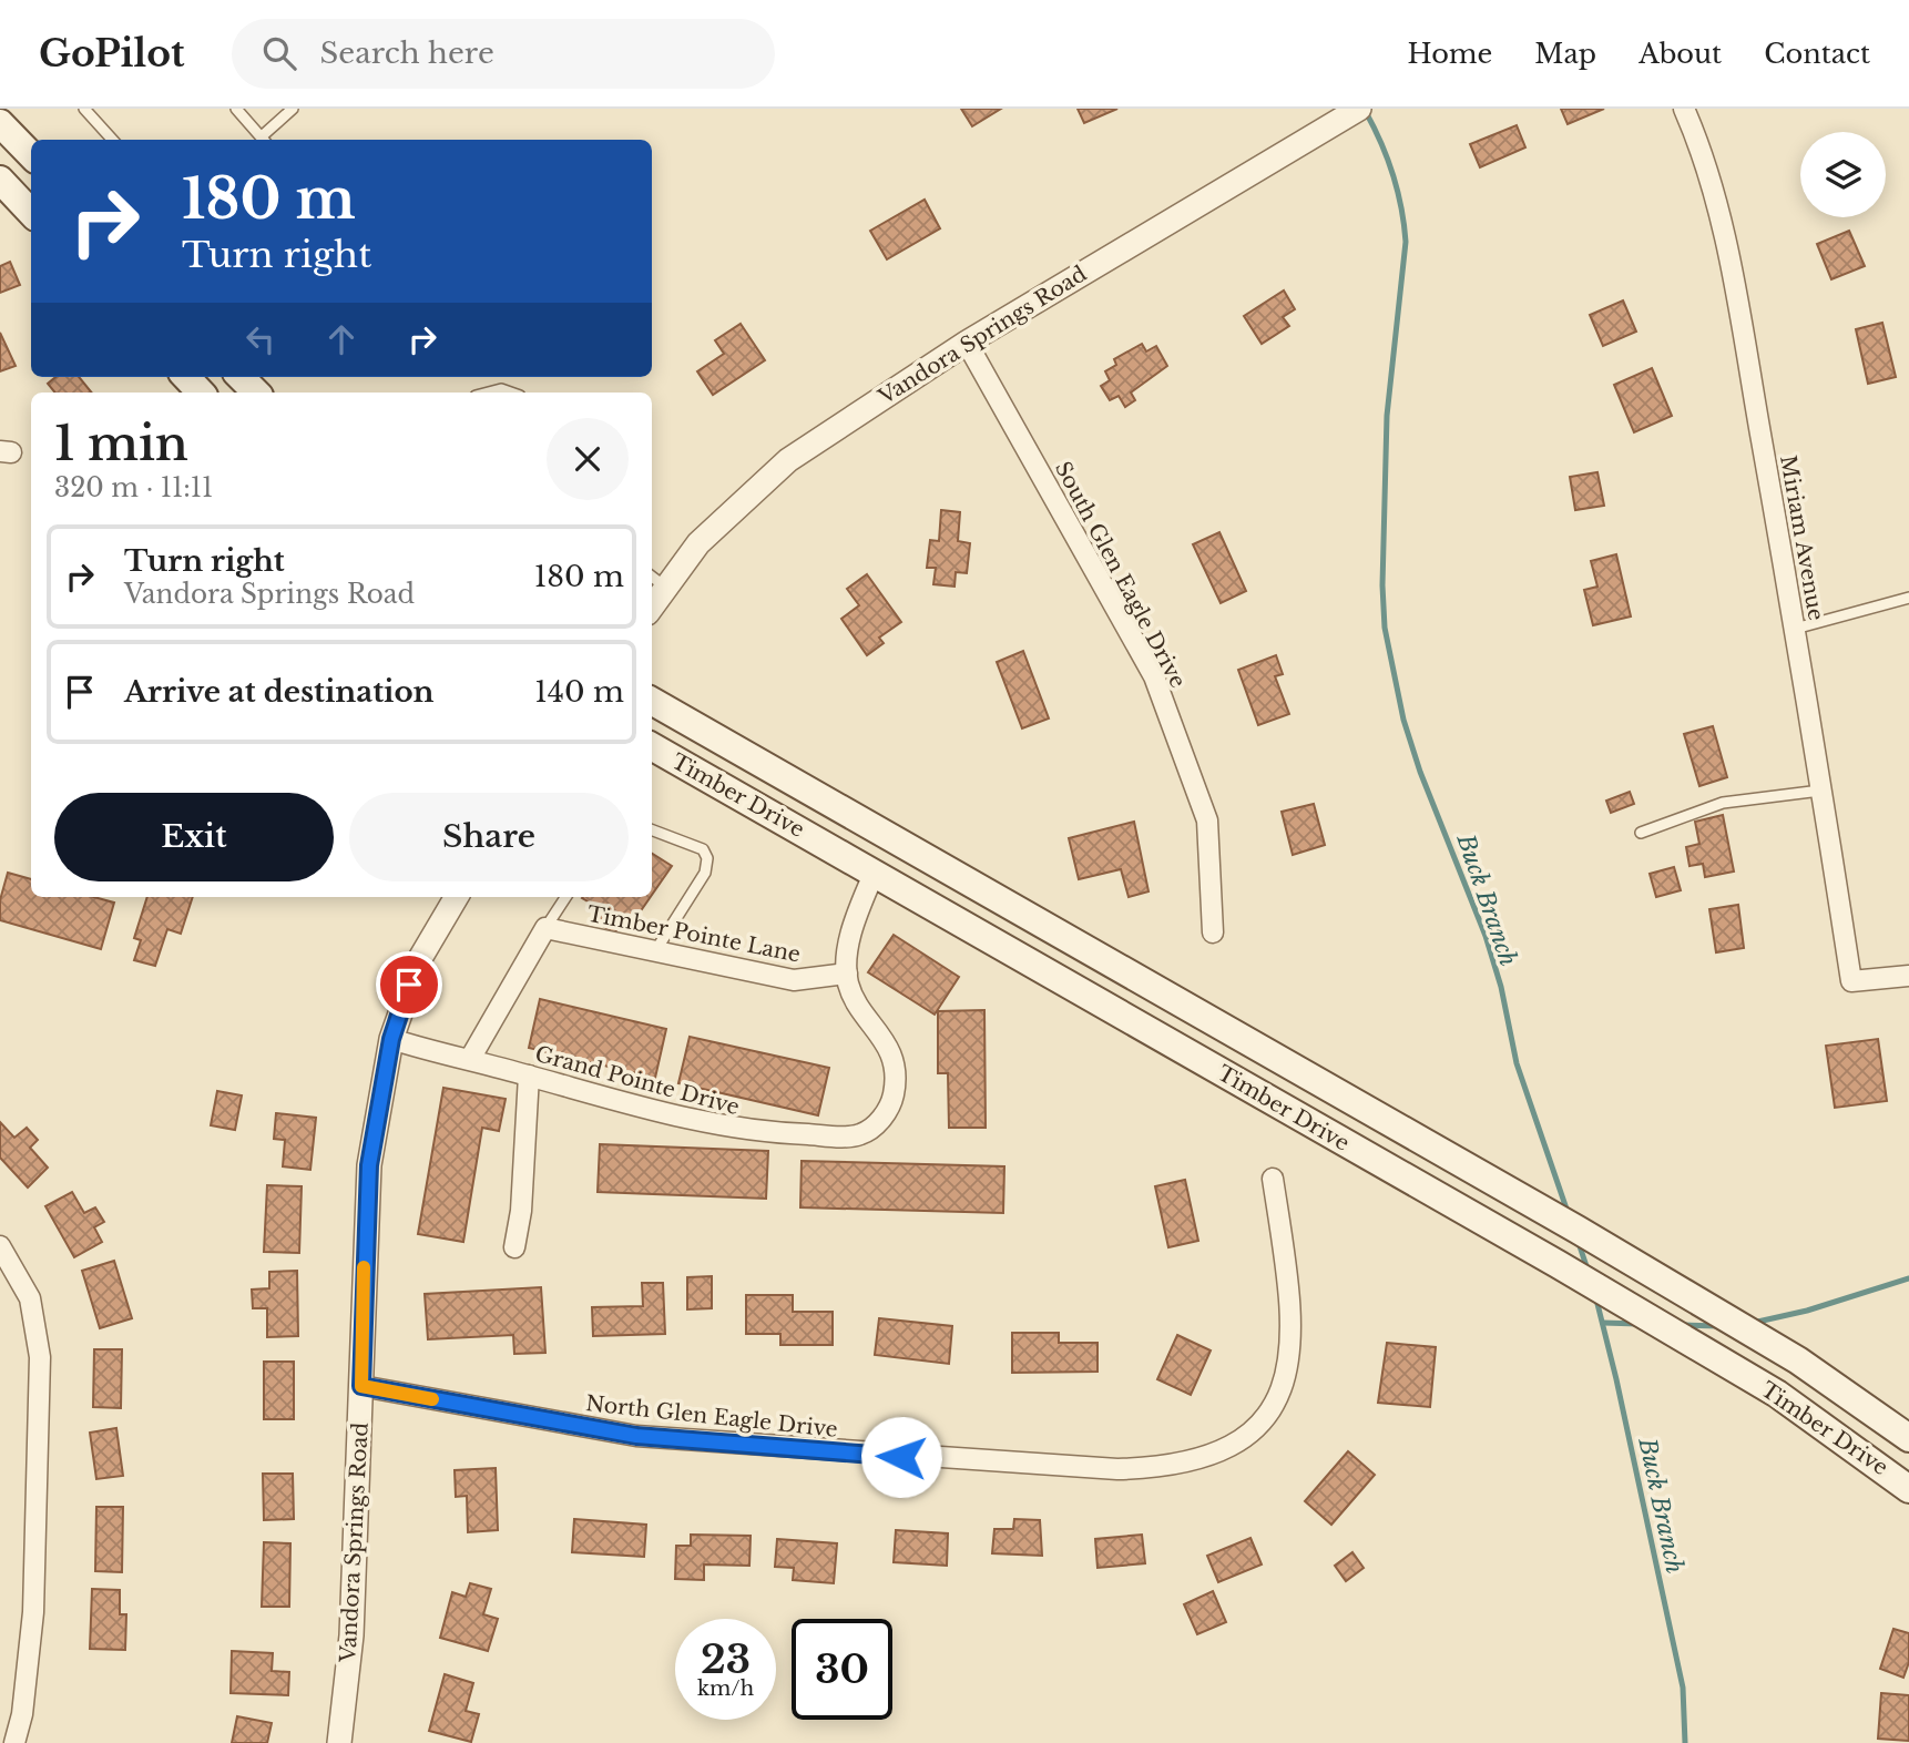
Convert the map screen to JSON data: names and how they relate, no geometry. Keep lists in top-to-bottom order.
{
  "streets": {
    "main road": ["Timber Drive"],
    "street": [
      "Vandora Springs Road",
      "Miriam Avenue",
      "South Glen Eagle Drive",
      "Timber Pointe Lane",
      "Grand Pointe Drive",
      "North Glen Eagle Drive"
    ]
  },
  "crossings": [
    ["Vandora Springs Road", "South Glen Eagle Drive"],
    ["Vandora Springs Road", "Grand Pointe Drive"],
    ["Vandora Springs Road", "North Glen Eagle Drive"],
    ["Timber Pointe Lane", "Grand Pointe Drive"]
  ],
  "water": ["Buck Branch"],
  "page": {
    "header": "GoPilot",
    "search": "Search here",
    "nav": [
      "Home",
      "Map",
      "About",
      "Contact"
    ],
    "turn": ["180 m", "Turn right"],
    "heading": ["1 min", "320 m · 11:11"],
    "list": [
      {
        "name": "Turn right",
        "note": "Vandora Springs Road",
        "value": "180 m"
      },
      {
        "name": "Arrive at destination",
        "value": "140 m"
      }
    ],
    "buttons": ["Exit", "Share"],
    "speed": "23 km/h",
    "limit": "30"
  }
}
